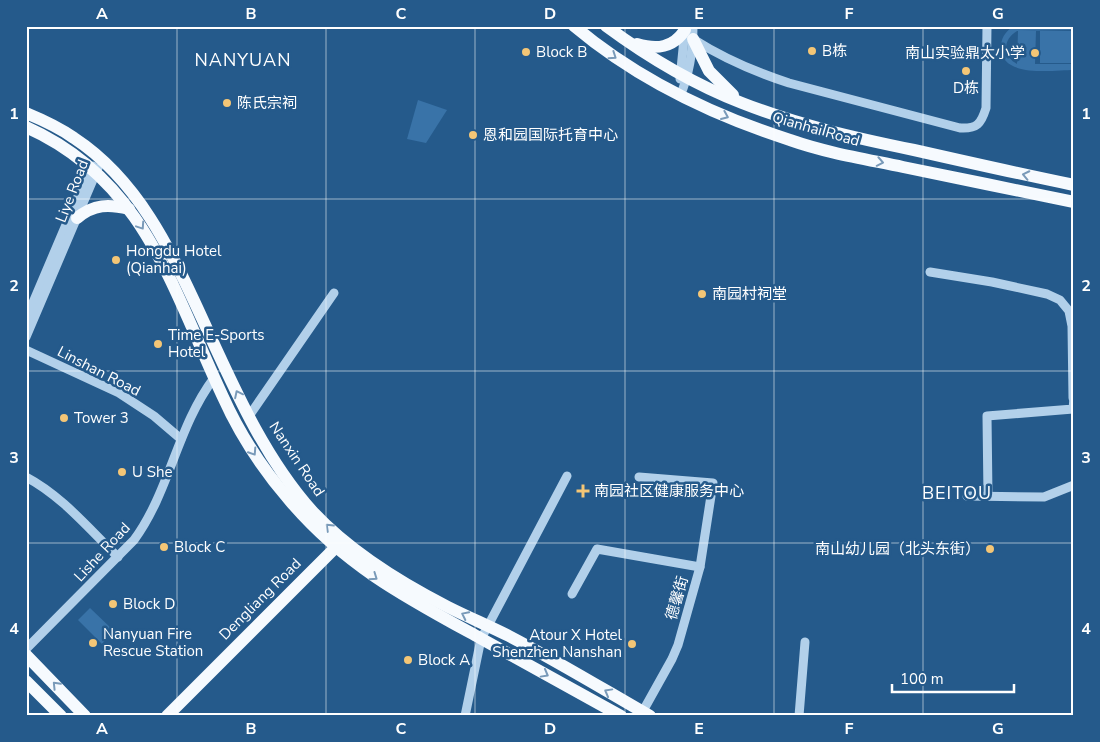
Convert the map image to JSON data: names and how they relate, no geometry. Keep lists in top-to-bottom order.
{
  "streets": {
    "main road": ["Qianhai Road", "Nanxin Road", "Dengliang Road"],
    "street": [
      "Liye Road",
      "Linshan Road",
      "Lishe Road",
      "德馨街"
    ]
  },
  "crossings": [
    ["Liye Road", "Nanxin Road"],
    ["Linshan Road", "Lishe Road"],
    ["Nanxin Road", "Lishe Road"],
    ["Nanxin Road", "德馨街"],
    ["Nanxin Road", "Dengliang Road"]
  ],
  "districts": ["NANYUAN", "BEITOU"],
  "places": {
    "other": [
      "B栋",
      "Block B",
      "南山实验鼎太小学",
      "D栋",
      "陈氏宗祠",
      "恩和园国际托育中心",
      "Hongdu Hotel (Qianhai)",
      "南园村祠堂",
      "Time E-Sports Hotel",
      "Tower 3",
      "U She",
      "Block C",
      "南山幼儿园（北头东街）",
      "Block D",
      "Nanyuan Fire Rescue Station",
      "Atour X Hotel Shenzhen Nanshan",
      "Block A"
    ],
    "health": ["南园社区健康服务中心"]
  },
  "scale_bar": "100 m",
  "grid": {
    "columns": [
      "A",
      "B",
      "C",
      "D",
      "E",
      "F",
      "G"
    ],
    "rows": [
      "1",
      "2",
      "3",
      "4"
    ]
  }
}
